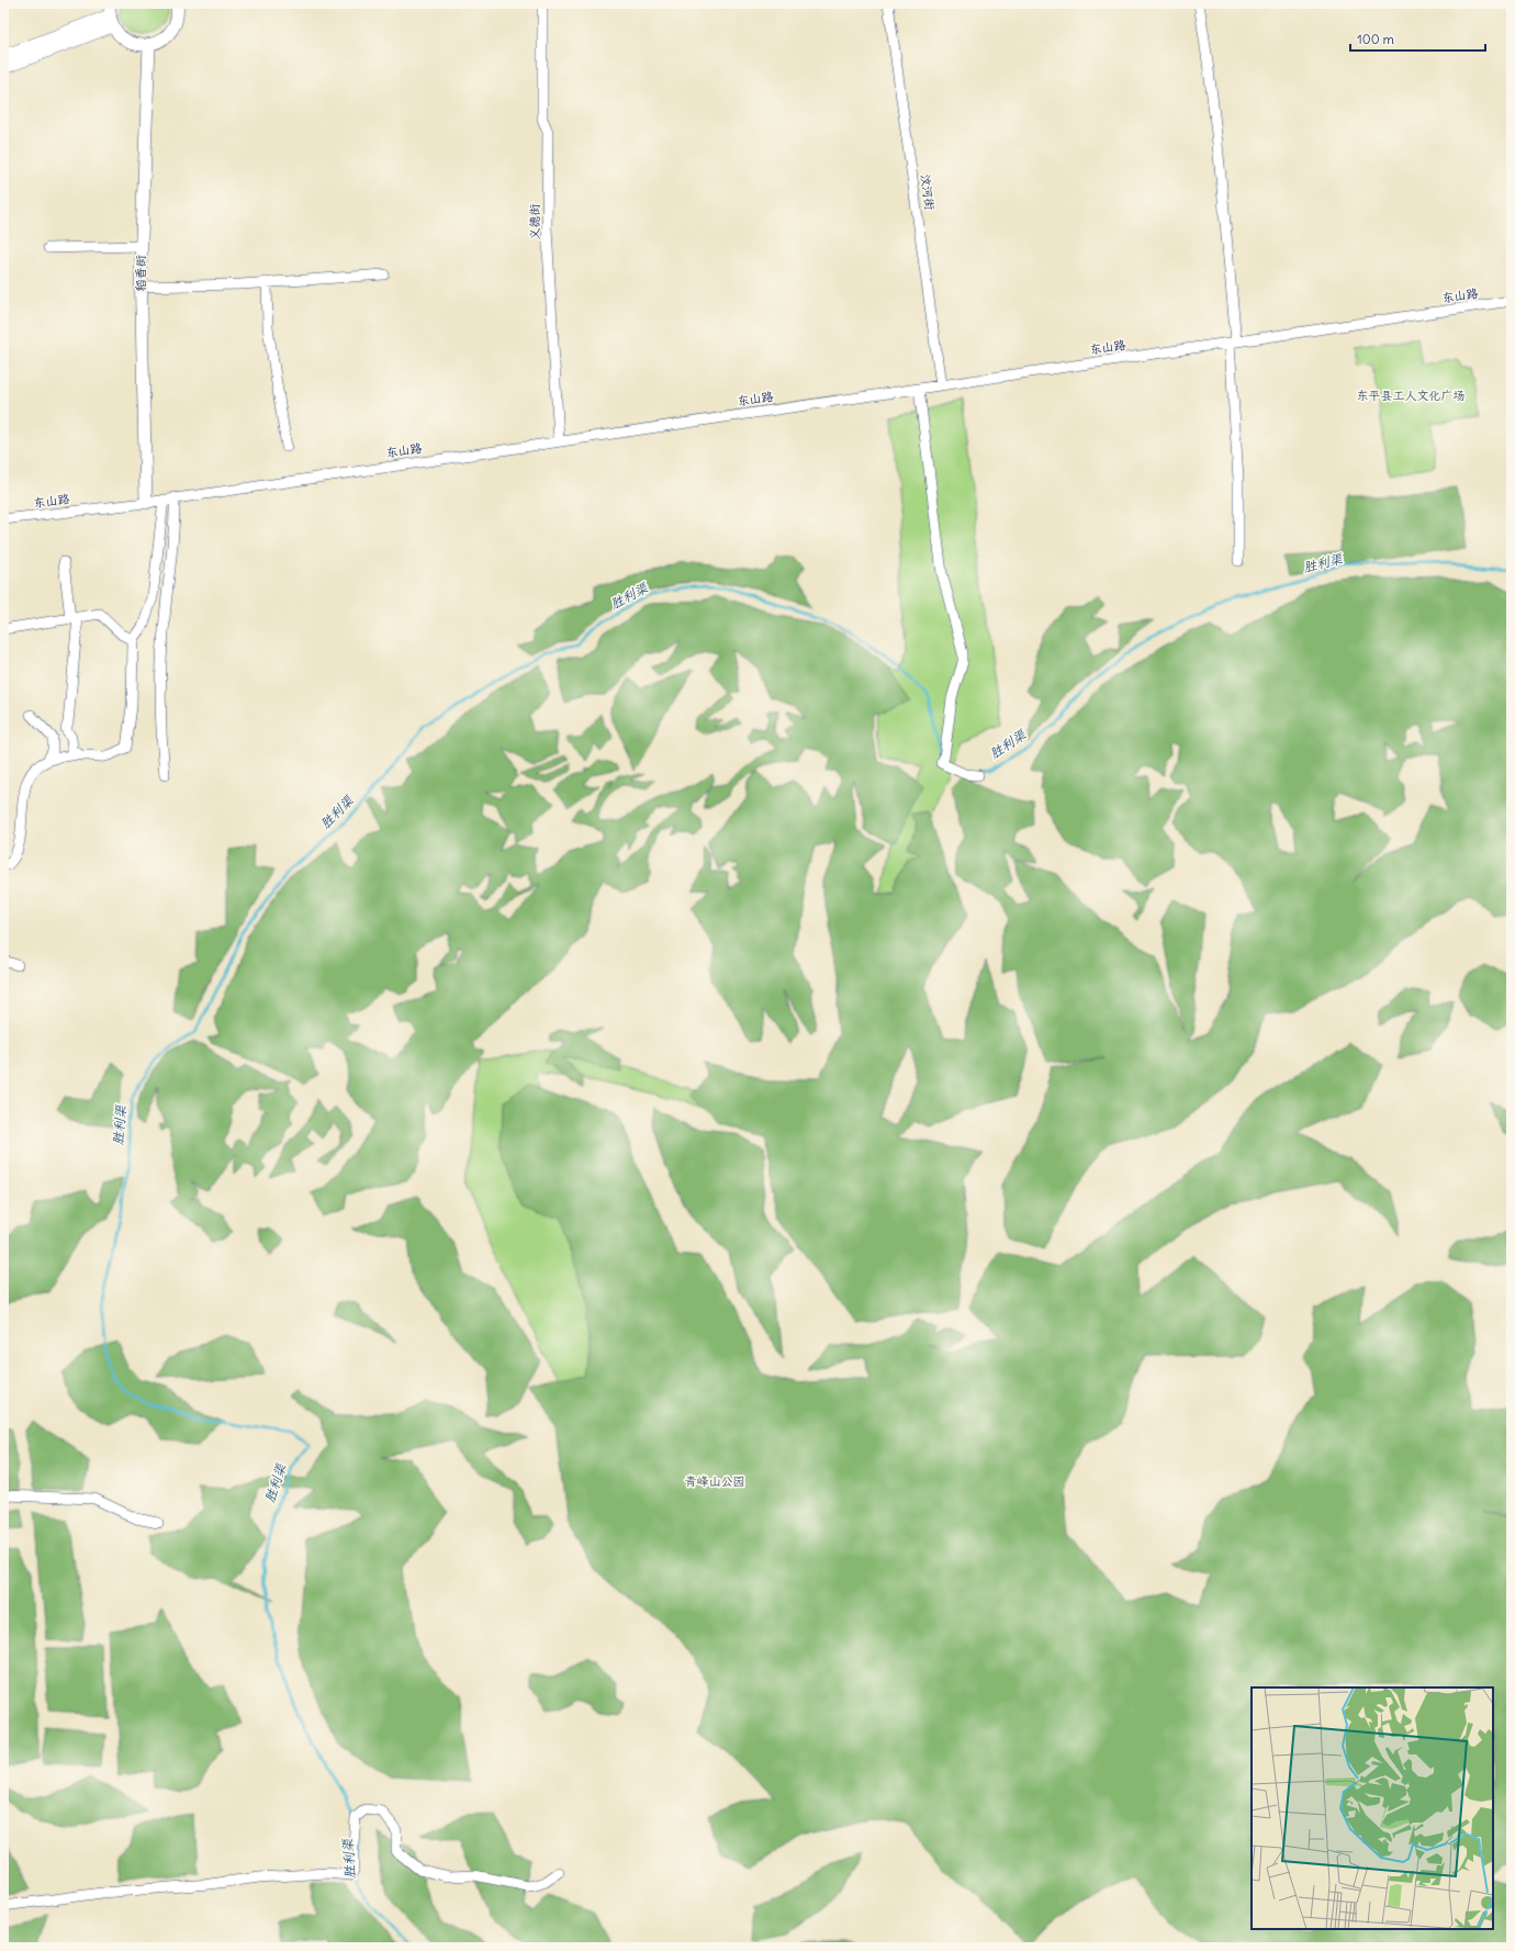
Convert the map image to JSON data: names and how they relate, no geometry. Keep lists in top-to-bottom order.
{
  "streets": {
    "main road": ["稻香街"],
    "street": ["汶河街", "义德街", "东山路"]
  },
  "crossings": [
    ["汶河街", "东山路"],
    ["义德街", "东山路"],
    ["稻香街", "东山路"]
  ],
  "water": ["胜利渠"],
  "parks": ["东平县工人文化广场", "青峰山公园"],
  "scale_bar": "100 m"
}
